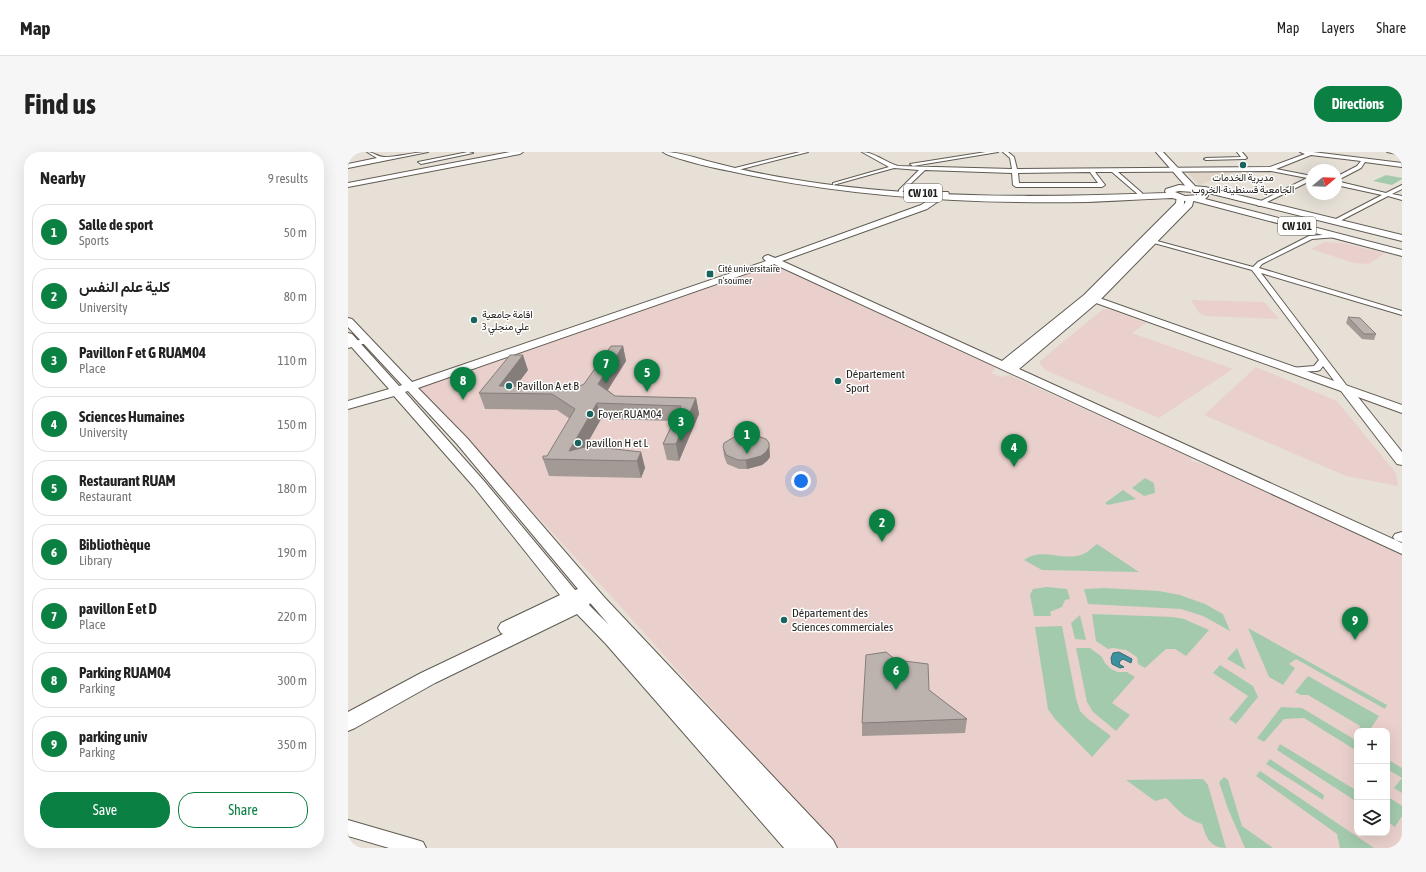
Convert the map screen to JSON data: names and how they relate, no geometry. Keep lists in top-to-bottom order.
{
  "streets": {
    "main road": ["CW 101"]
  },
  "places": {
    "other": [
      "مديرية الخدمات الجامعية قسنطينة-الخروب",
      "اقامة جامعية علي منجلي 3",
      "Département Sport",
      "Pavillon A et B",
      "Foyer RUAM04",
      "pavillon H et L",
      "Département des Sciences commerciales"
    ],
    "transit": ["Cité universitaire n'soumer"]
  },
  "north": "right",
  "page": {
    "header": "Map",
    "nav": ["Map", "Layers", "Share"],
    "buttons": [
      "Directions",
      ["Save", "Share"]
    ],
    "title": "Find us",
    "heading": ["Nearby", "9 results"],
    "list": [
      {
        "mark": "1",
        "name": "Salle de sport",
        "note": "Sports",
        "value": "50 m"
      },
      {
        "mark": "2",
        "name": "كلية علم النفس",
        "note": "University",
        "value": "80 m"
      },
      {
        "mark": "3",
        "name": "Pavillon F et G RUAM04",
        "note": "Place",
        "value": "110 m"
      },
      {
        "mark": "4",
        "name": "Sciences Humaines",
        "note": "University",
        "value": "150 m"
      },
      {
        "mark": "5",
        "name": "Restaurant RUAM",
        "note": "Restaurant",
        "value": "180 m"
      },
      {
        "mark": "6",
        "name": "Bibliothèque",
        "note": "Library",
        "value": "190 m"
      },
      {
        "mark": "7",
        "name": "pavillon E et D",
        "note": "Place",
        "value": "220 m"
      },
      {
        "mark": "8",
        "name": "Parking RUAM04",
        "note": "Parking",
        "value": "300 m"
      },
      {
        "mark": "9",
        "name": "parking univ",
        "note": "Parking",
        "value": "350 m"
      }
    ],
    "pins": [
      "7",
      "5",
      "8",
      "3",
      "1",
      "4",
      "2",
      "9",
      "6"
    ],
    "map_buttons": ["+", "−"]
  }
}
